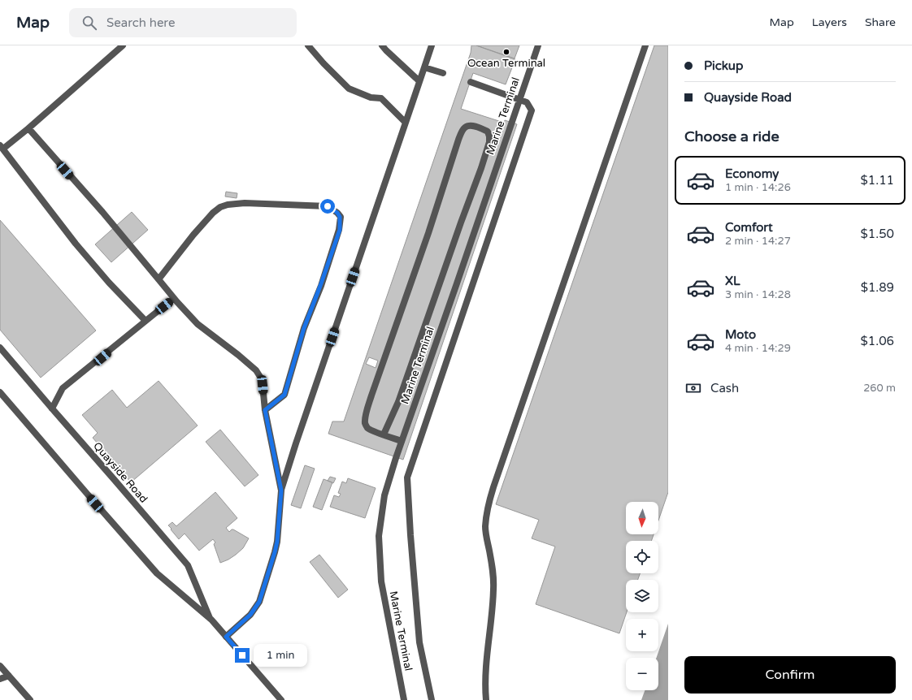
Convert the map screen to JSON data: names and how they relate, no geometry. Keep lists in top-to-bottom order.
{
  "streets": {
    "street": ["Marine Terminal", "Quayside Road"]
  },
  "places": ["Ocean Terminal"],
  "north": "bottom",
  "page": {
    "header": "Map",
    "search": "Search here",
    "nav": ["Map", "Layers", "Share"],
    "banner": ["Pickup", "Quayside Road"],
    "heading": "Choose a ride",
    "list": [
      {
        "name": "Economy",
        "note": "1 min · 14:26",
        "value": "$1.11"
      },
      {
        "name": "Comfort",
        "note": "2 min · 14:27",
        "value": "$1.50"
      },
      {
        "name": "XL",
        "note": "3 min · 14:28",
        "value": "$1.89"
      },
      {
        "name": "Moto",
        "note": "4 min · 14:29",
        "value": "$1.06"
      }
    ],
    "pay": ["Cash", "260 m"],
    "map_buttons": ["+", "−"],
    "bubble": "1 min",
    "buttons": "Confirm"
  }
}
